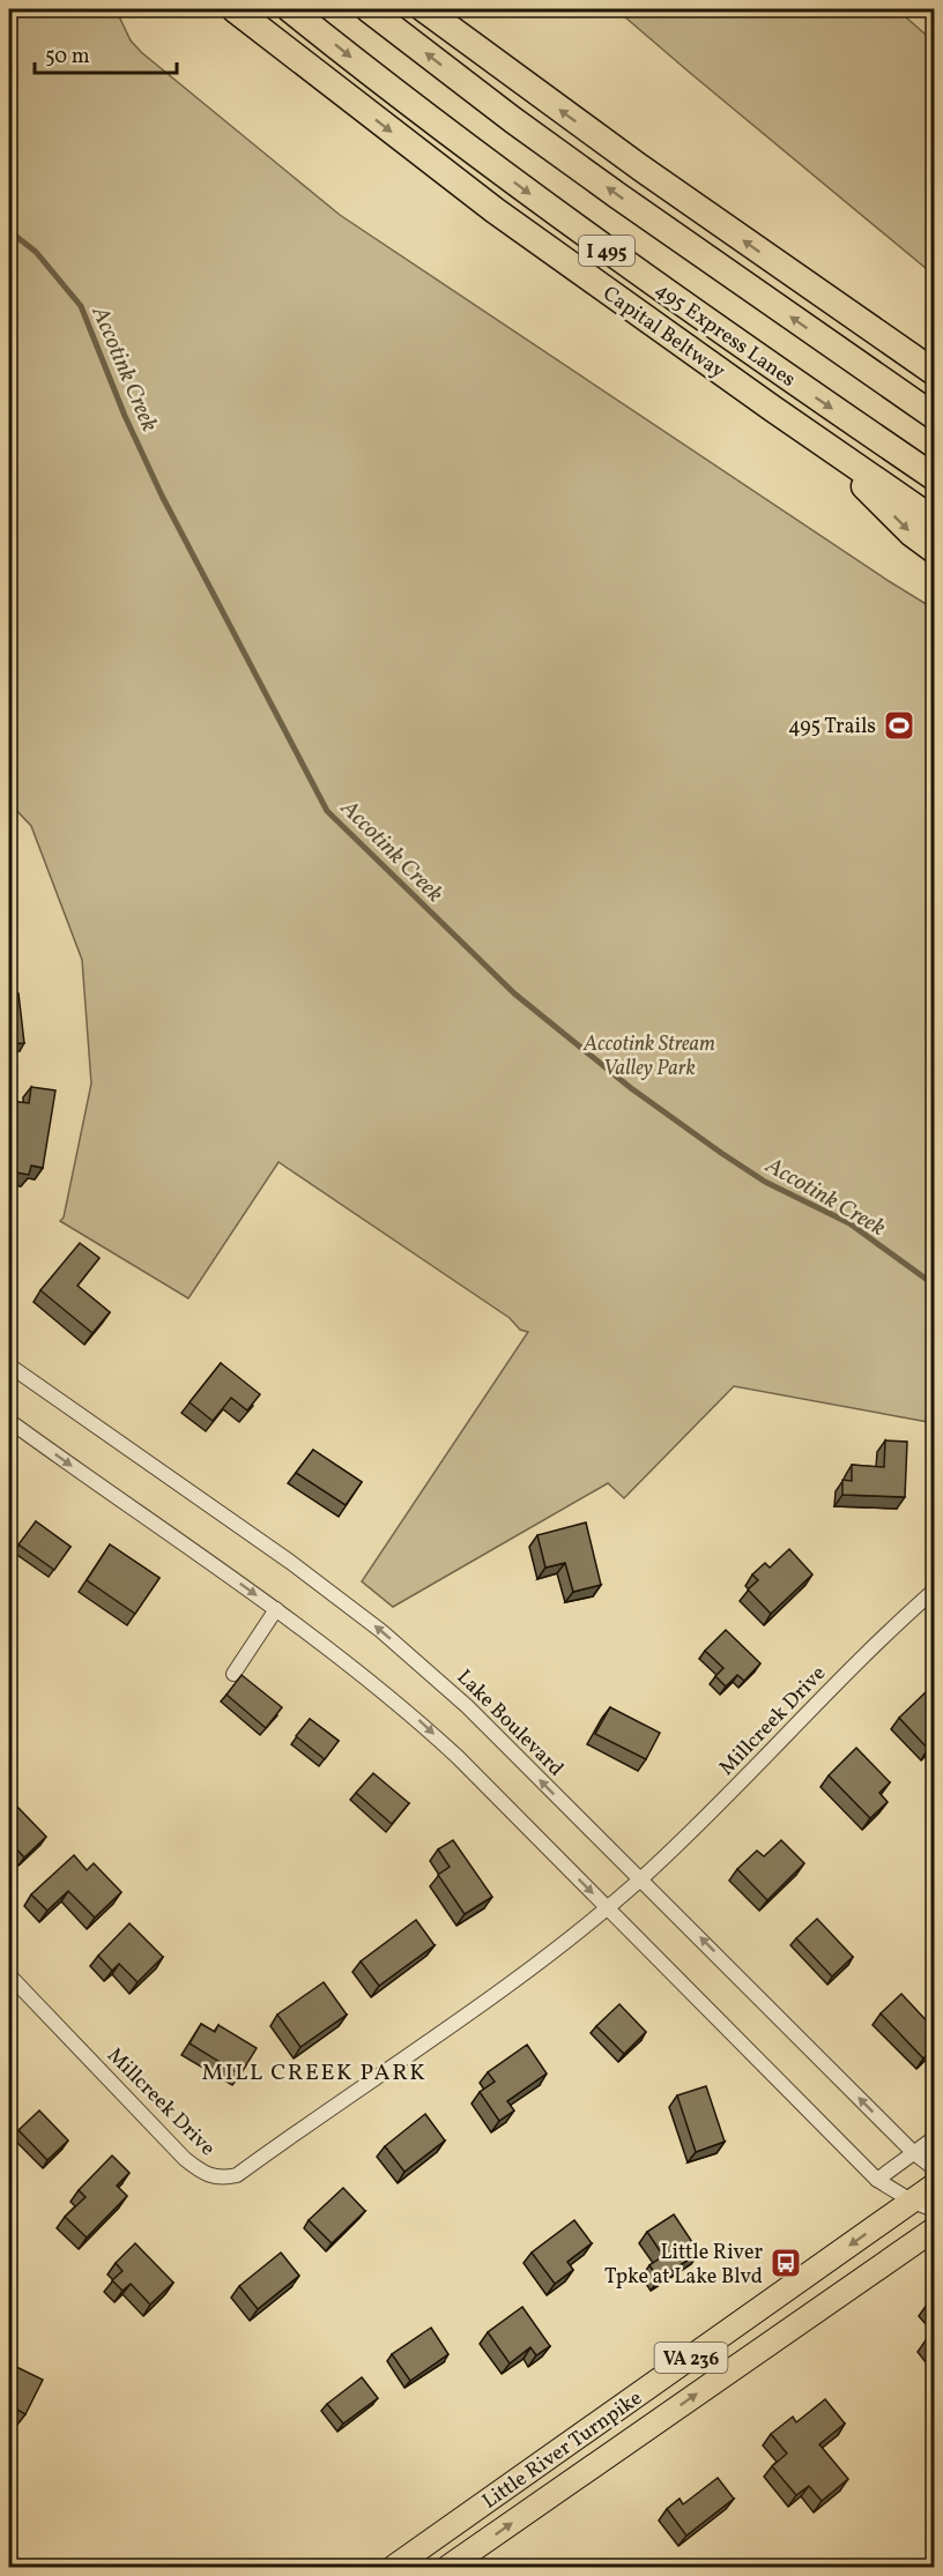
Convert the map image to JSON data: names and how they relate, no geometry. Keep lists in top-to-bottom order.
{
  "streets": {
    "highway": ["I 495", "Capital Beltway", "495 Express Lanes"],
    "main road": ["VA 236", "Little River Turnpike"],
    "street": ["Millcreek Drive", "Lake Boulevard"]
  },
  "crossings": [
    ["Millcreek Drive", "Lake Boulevard"]
  ],
  "districts": ["MILL CREEK PARK"],
  "water": ["Accotink Creek"],
  "parks": ["Accotink Stream Valley Park"],
  "places": {
    "sports": ["495 Trails"],
    "bus stop": ["Little River Tpke at Lake Blvd"]
  },
  "scale_bar": "50 m"
}
